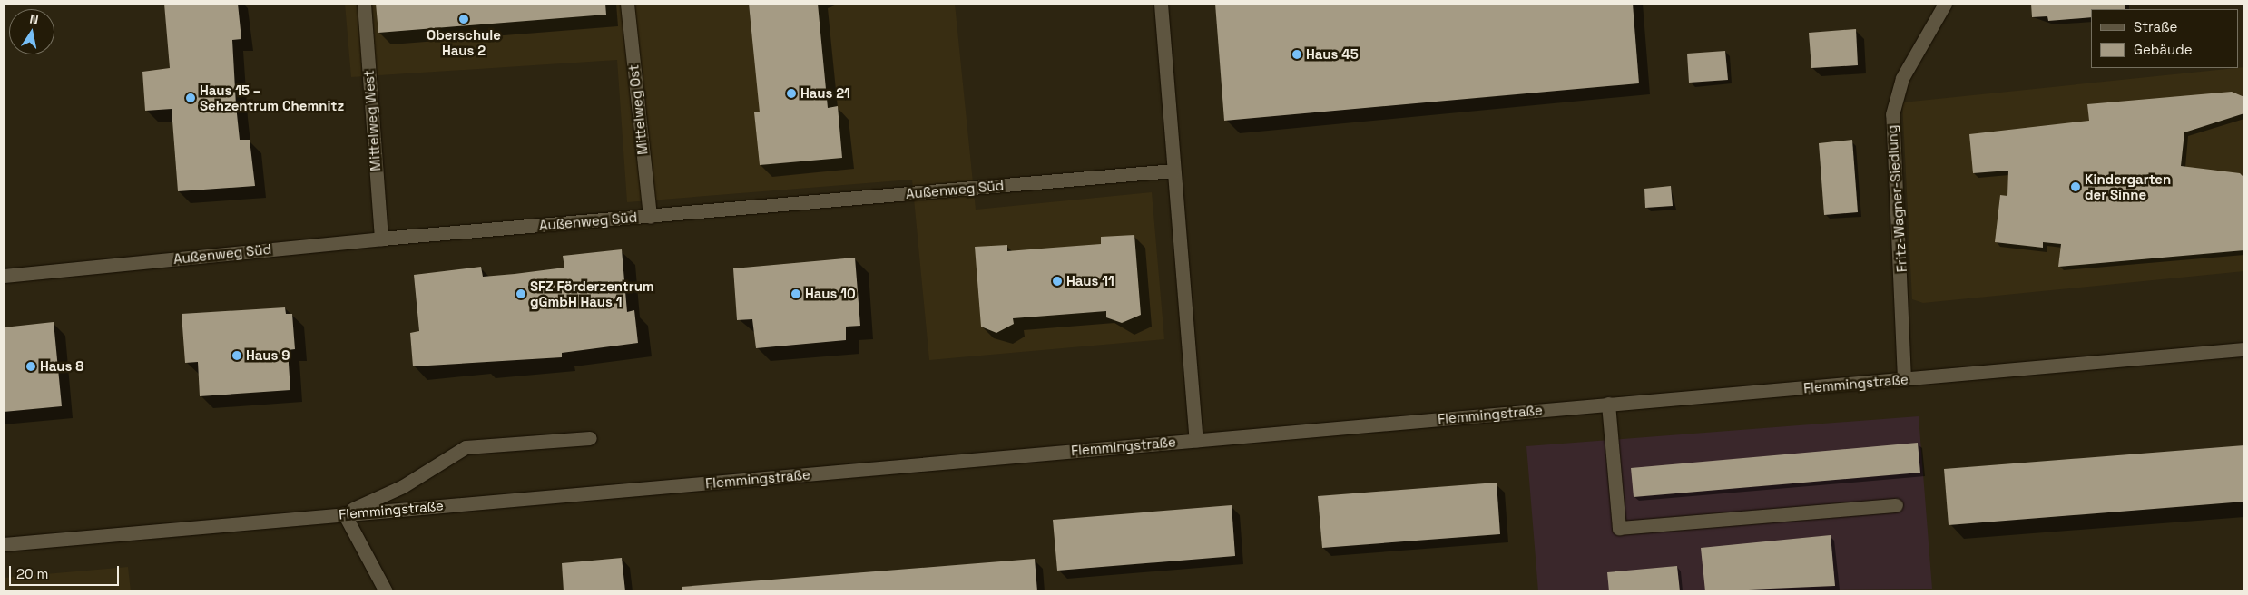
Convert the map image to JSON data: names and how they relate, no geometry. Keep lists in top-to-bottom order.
{
  "streets": {
    "street": [
      "Mittelweg Ost",
      "Mittelweg West",
      "Außenweg Süd",
      "Fritz-Wagner-Siedlung",
      "Flemmingstraße"
    ]
  },
  "crossings": [
    ["Mittelweg Ost", "Außenweg Süd"],
    ["Mittelweg West", "Außenweg Süd"],
    ["Fritz-Wagner-Siedlung", "Flemmingstraße"]
  ],
  "places": [
    "Oberschule Haus 2",
    "Haus 45",
    "Haus 21",
    "Haus 15 – Sehzentrum Chemnitz",
    "Kindergarten der Sinne",
    "Haus 11",
    "SFZ Förderzentrum gGmbH Haus 1",
    "Haus 10",
    "Haus 9",
    "Haus 8"
  ],
  "legend": ["Straße", "Gebäude"],
  "scale_bar": "20 m",
  "north": "top"
}
